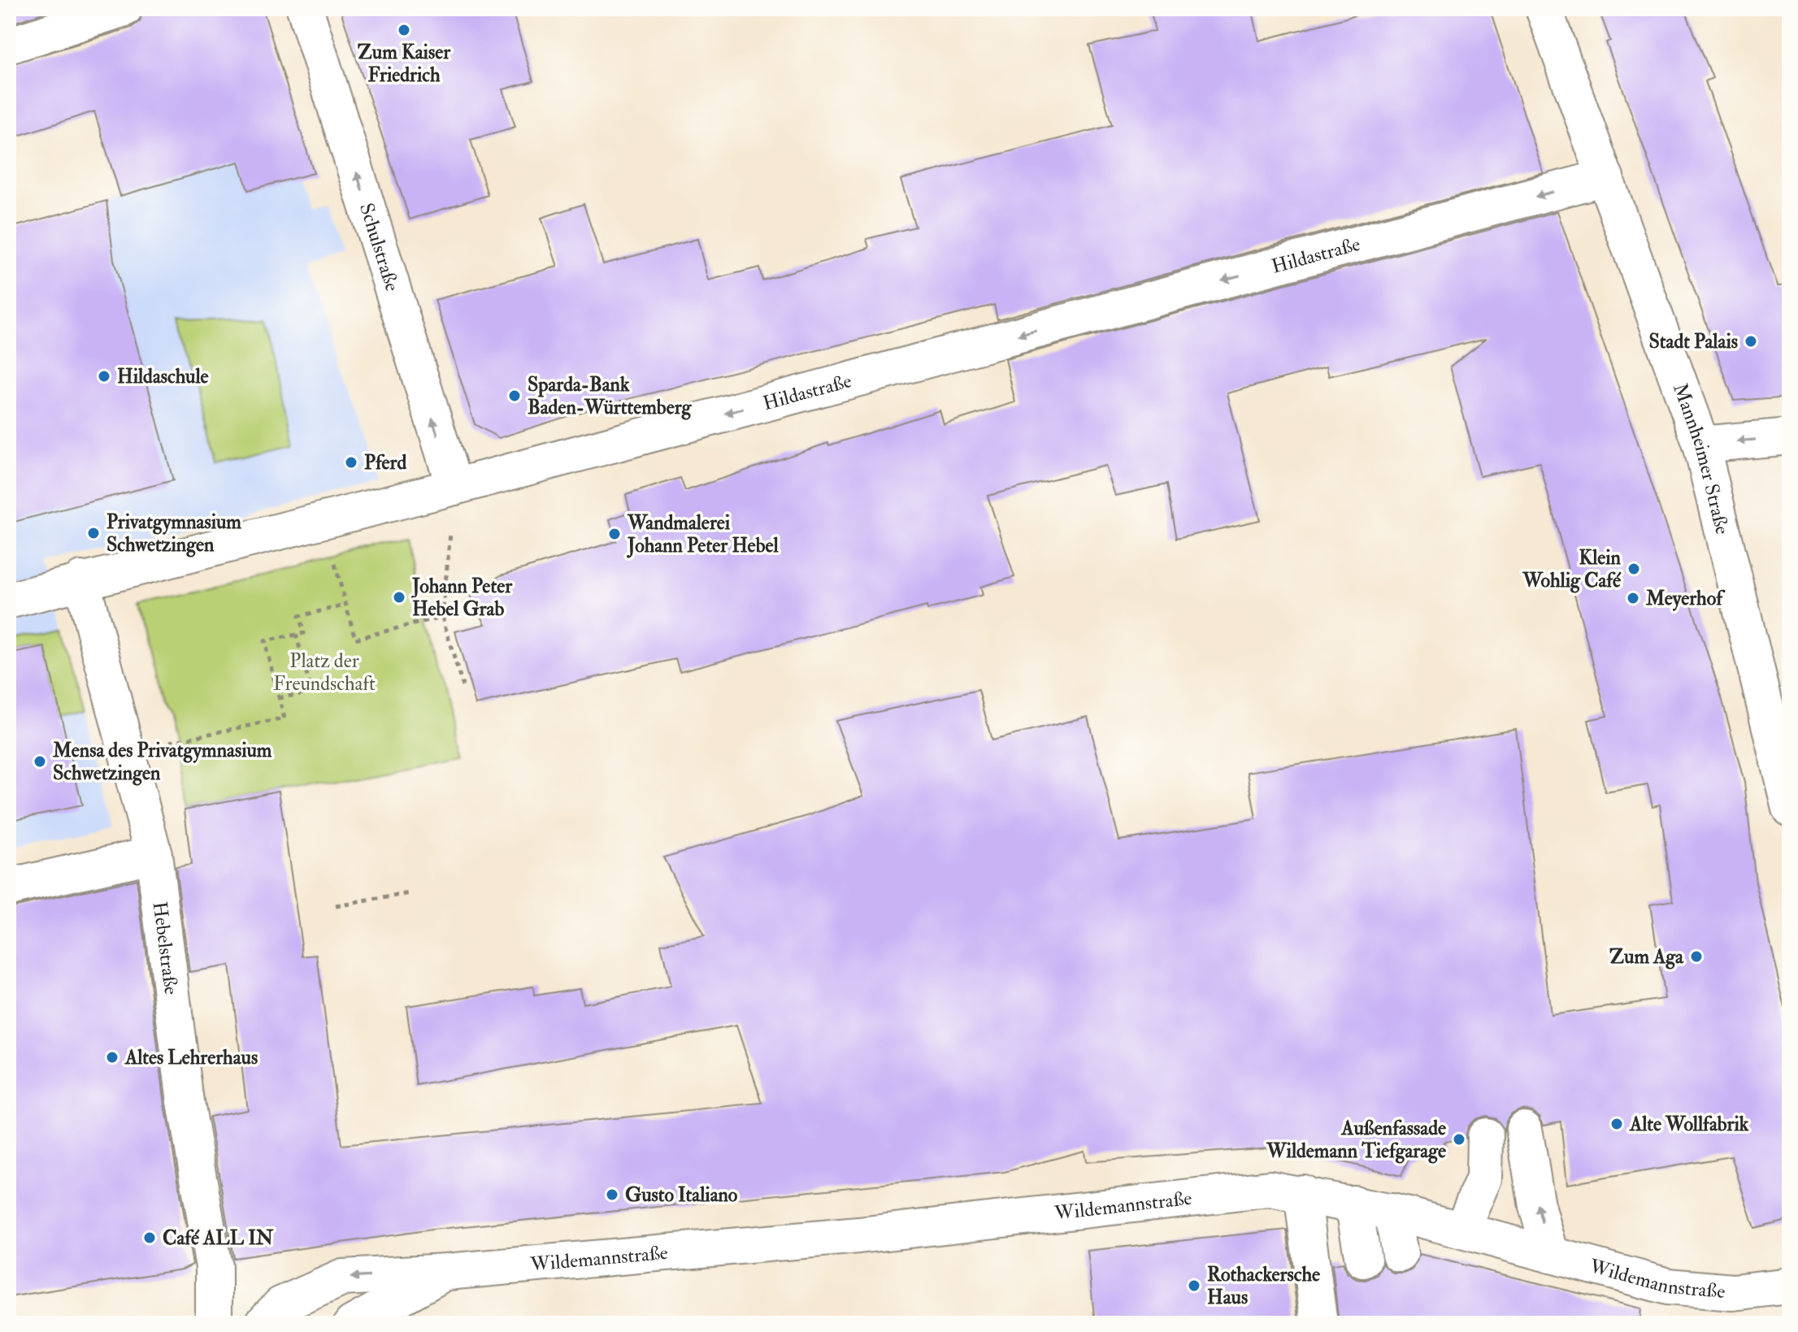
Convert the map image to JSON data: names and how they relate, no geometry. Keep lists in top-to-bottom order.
{
  "streets": {
    "street": [
      "Schulstraße",
      "Hildastraße",
      "Mannheimer Straße",
      "Hebelstraße",
      "Wildemannstraße"
    ]
  },
  "crossings": [
    ["Schulstraße", "Hildastraße"],
    ["Hildastraße", "Mannheimer Straße"],
    ["Hildastraße", "Hebelstraße"]
  ],
  "one_way": ["Schulstraße", "Hildastraße"],
  "parks": ["Platz der Freundschaft"],
  "places": [
    "Zum Kaiser Friedrich",
    "Stadt Palais",
    "Hildaschule",
    "Sparda-Bank Baden-Württemberg",
    "Pferd",
    "Privatgymnasium Schwetzingen",
    "Wandmalerei Johann Peter Hebel",
    "Klein Wohlig Café",
    "Johann Peter Hebel Grab",
    "Meyerhof",
    "Mensa des Privatgymnasium Schwetzingen",
    "Zum Aga",
    "Altes Lehrerhaus",
    "Alte Wollfabrik",
    "Außenfassade Wildemann Tiefgarage",
    "Gusto Italiano",
    "Café ALL IN",
    "Rothackersche Haus"
  ]
}
